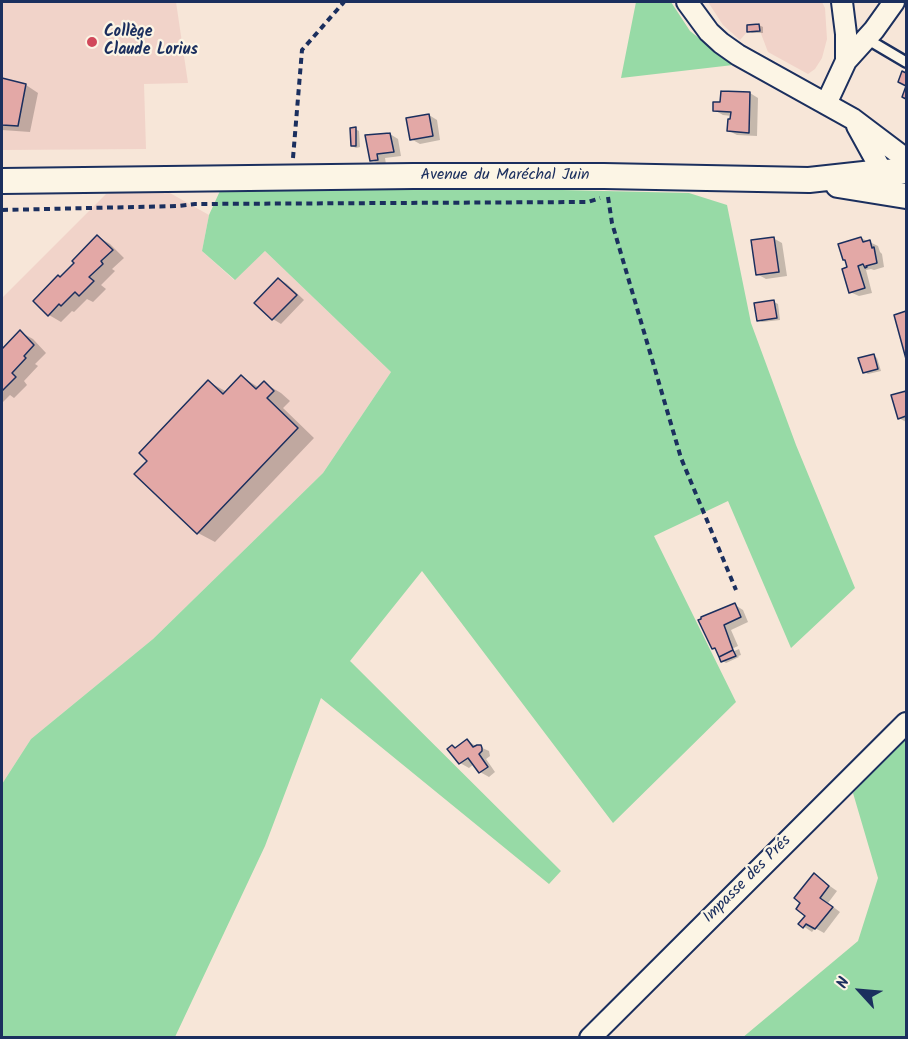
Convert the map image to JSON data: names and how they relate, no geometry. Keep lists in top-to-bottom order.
{
  "streets": {
    "street": ["Avenue du Maréchal Juin", "Impasse des Prés"]
  },
  "places": ["Collège Claude Lorius"],
  "north": "top left"
}
